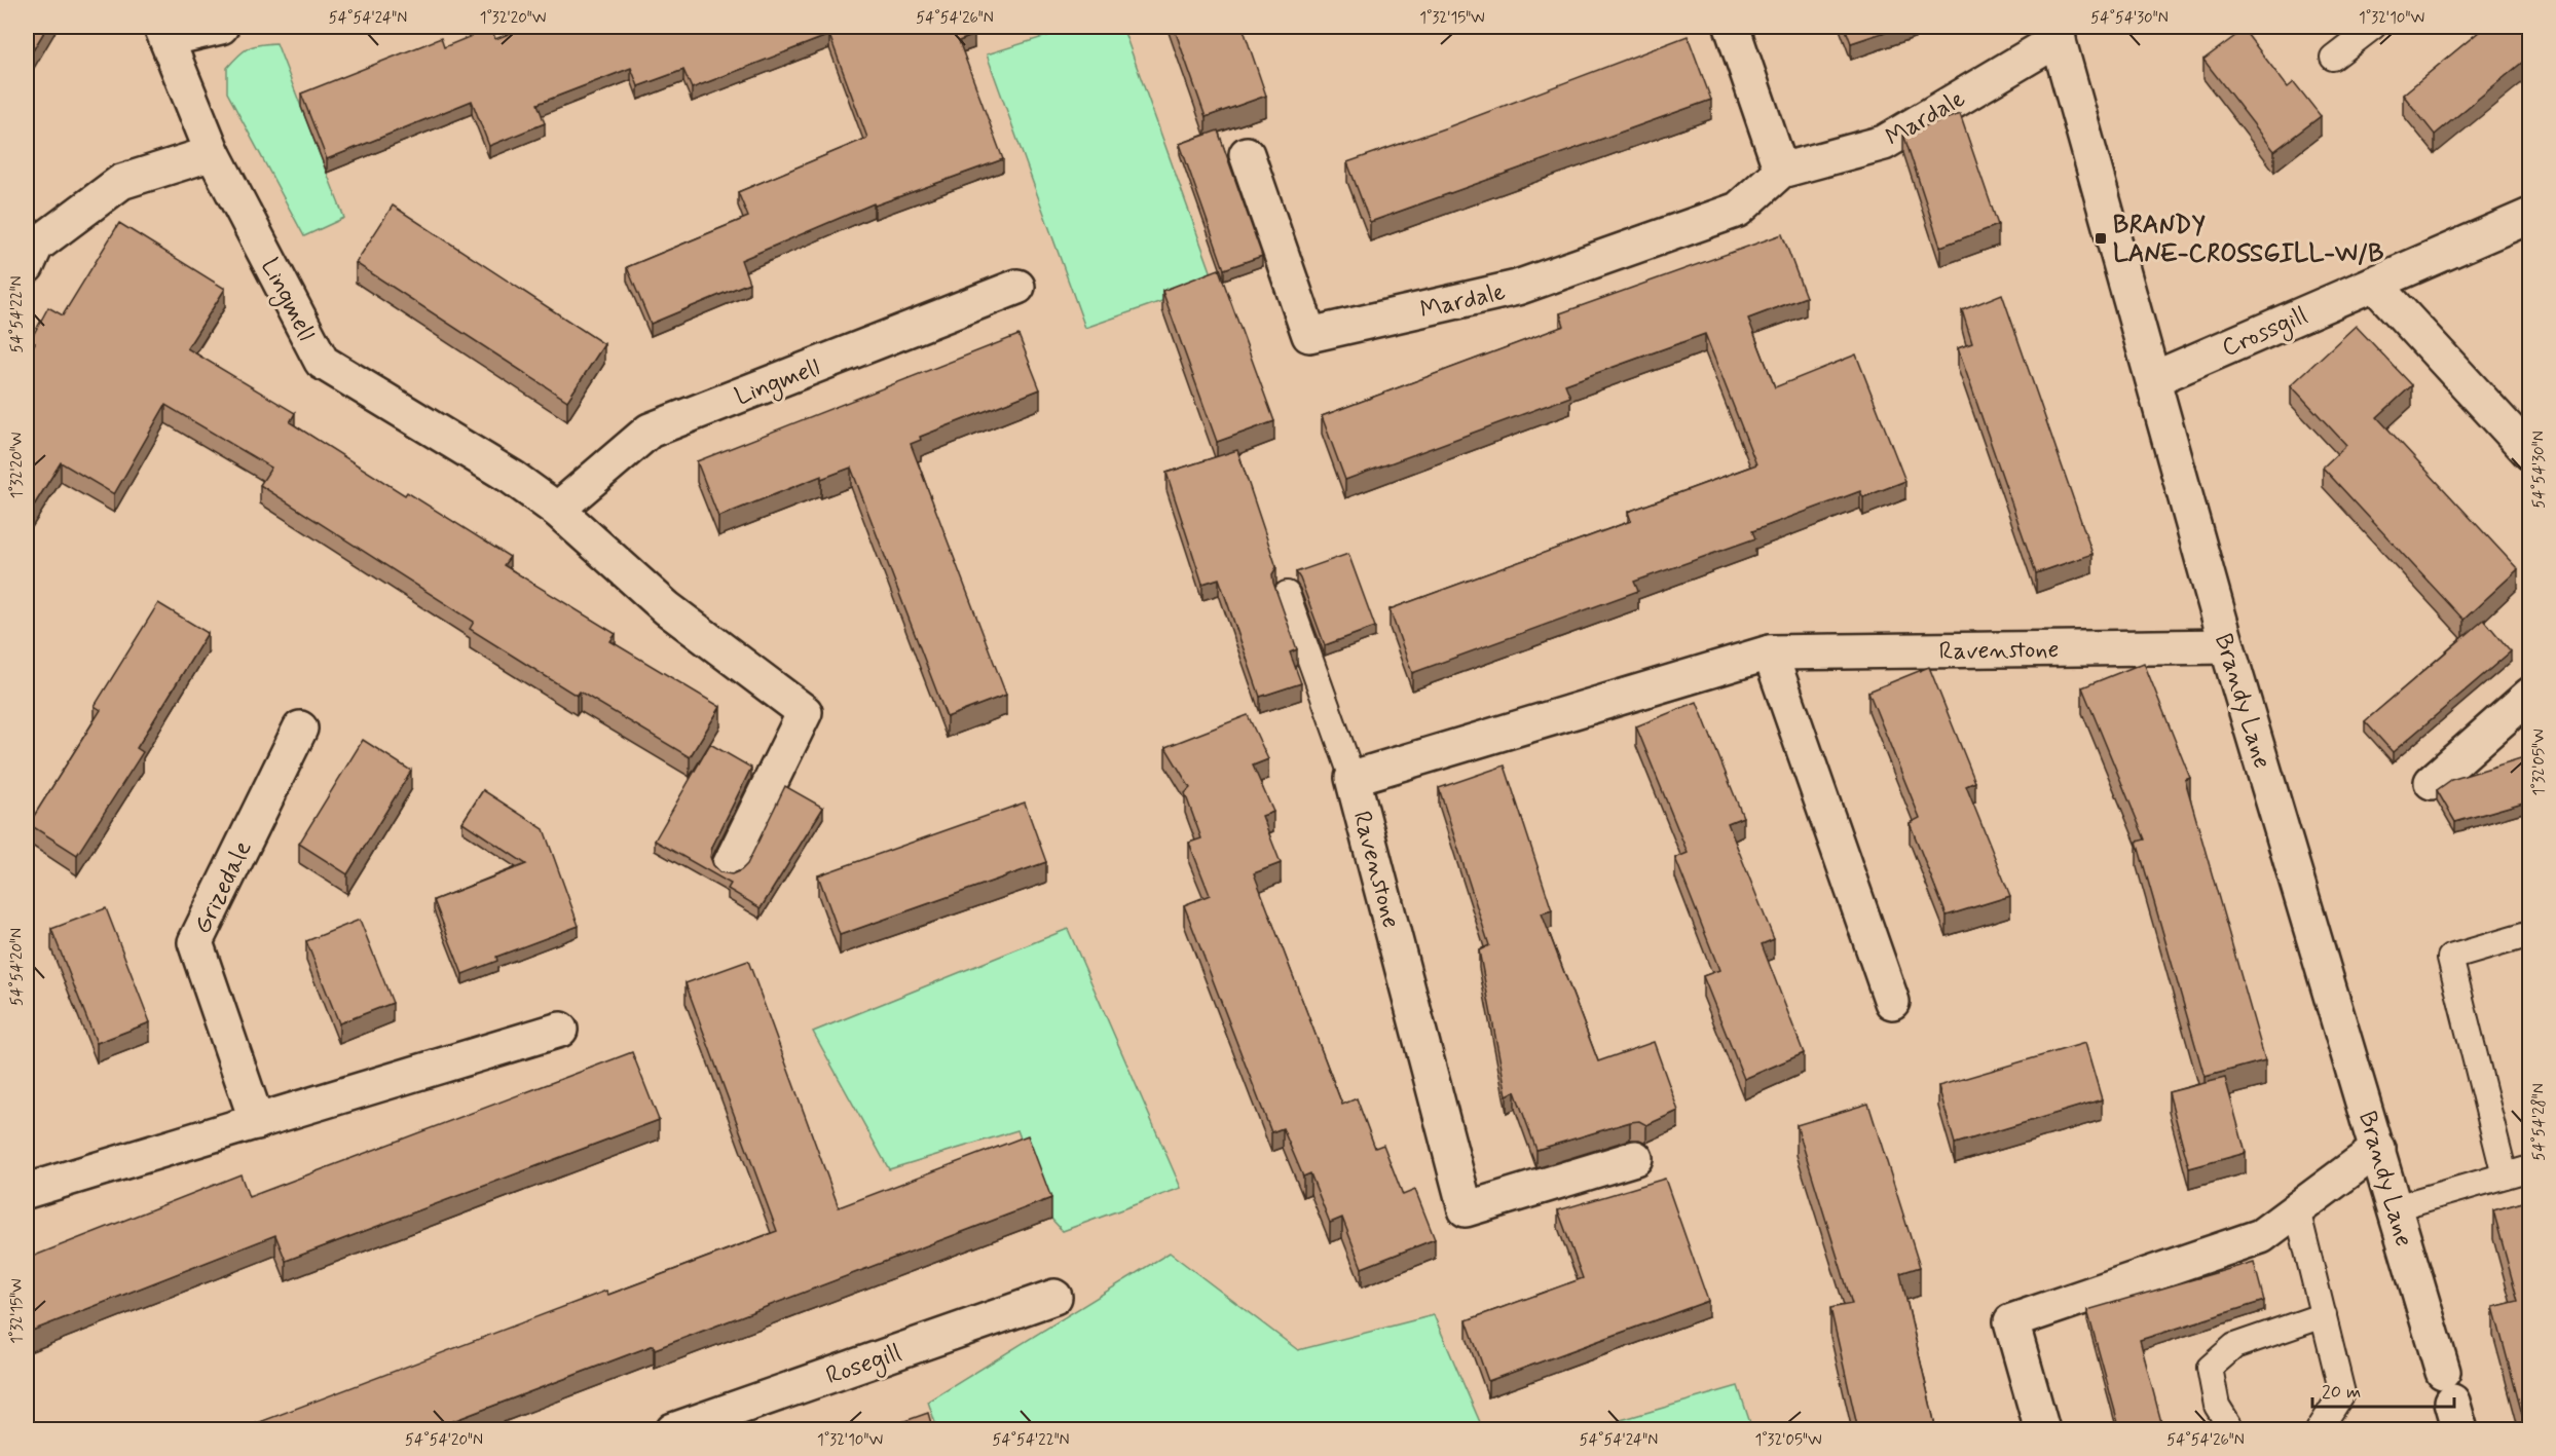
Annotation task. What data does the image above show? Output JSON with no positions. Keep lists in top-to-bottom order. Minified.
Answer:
{"streets":{"street":["Mardale","Lingmell","Crossgill","Ravenstone","Brandy Lane","Grizedale","Rosegill"]},"crossings":[["Mardale","Brandy Lane"],["Crossgill","Brandy Lane"],["Ravenstone","Brandy Lane"]],"places":{"transit":["BRANDY LANE-CROSSGILL-W/B"]},"scale_bar":"20 m","coordinates":["54°54'24\"N","1°32'20\"W","54°54'26\"N","1°32'15\"W","54°54'30\"N","1°32'10\"W","54°54'22\"N","1°32'05\"W","54°54'20\"N","54°54'28\"N"]}
